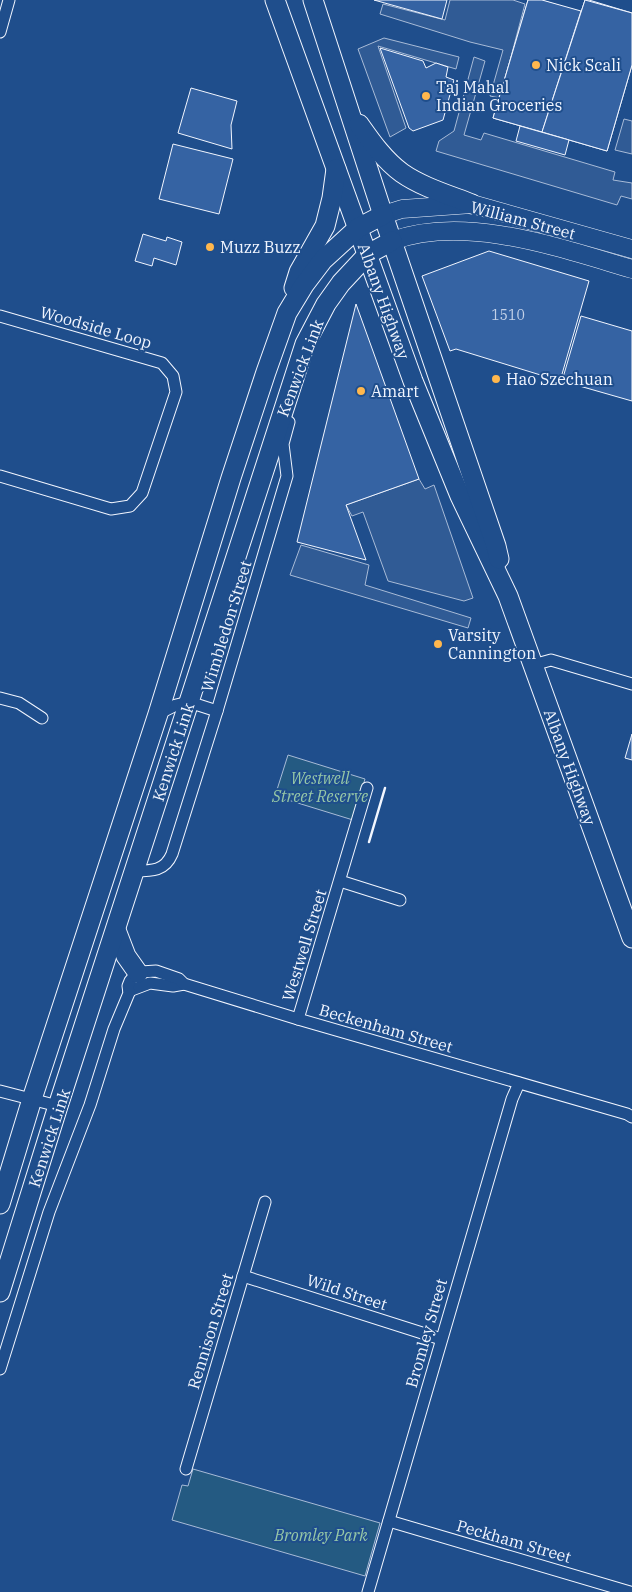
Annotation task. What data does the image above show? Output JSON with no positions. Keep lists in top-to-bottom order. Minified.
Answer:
{"streets":{"highway":["Albany Highway","Kenwick Link"],"main road":["William Street"],"street":["Woodside Loop","Wimbledon Street","Westwell Street","Beckenham Street","Wild Street","Rennison Street","Bromley Street","Peckham Street"]},"crossings":[["William Street","Albany Highway"],["William Street","Kenwick Link"],["Albany Highway","Kenwick Link"],["Kenwick Link","Wimbledon Street"],["Westwell Street","Beckenham Street"],["Beckenham Street","Bromley Street"],["Wild Street","Rennison Street"],["Wild Street","Bromley Street"],["Bromley Street","Peckham Street"]],"parks":["Westwell Street Reserve","Bromley Park"],"places":["Nick Scali","Taj Mahal Indian Groceries","Muzz Buzz","Hao Szechuan","Amart","Varsity Cannington"],"house_numbers":["1510"]}
